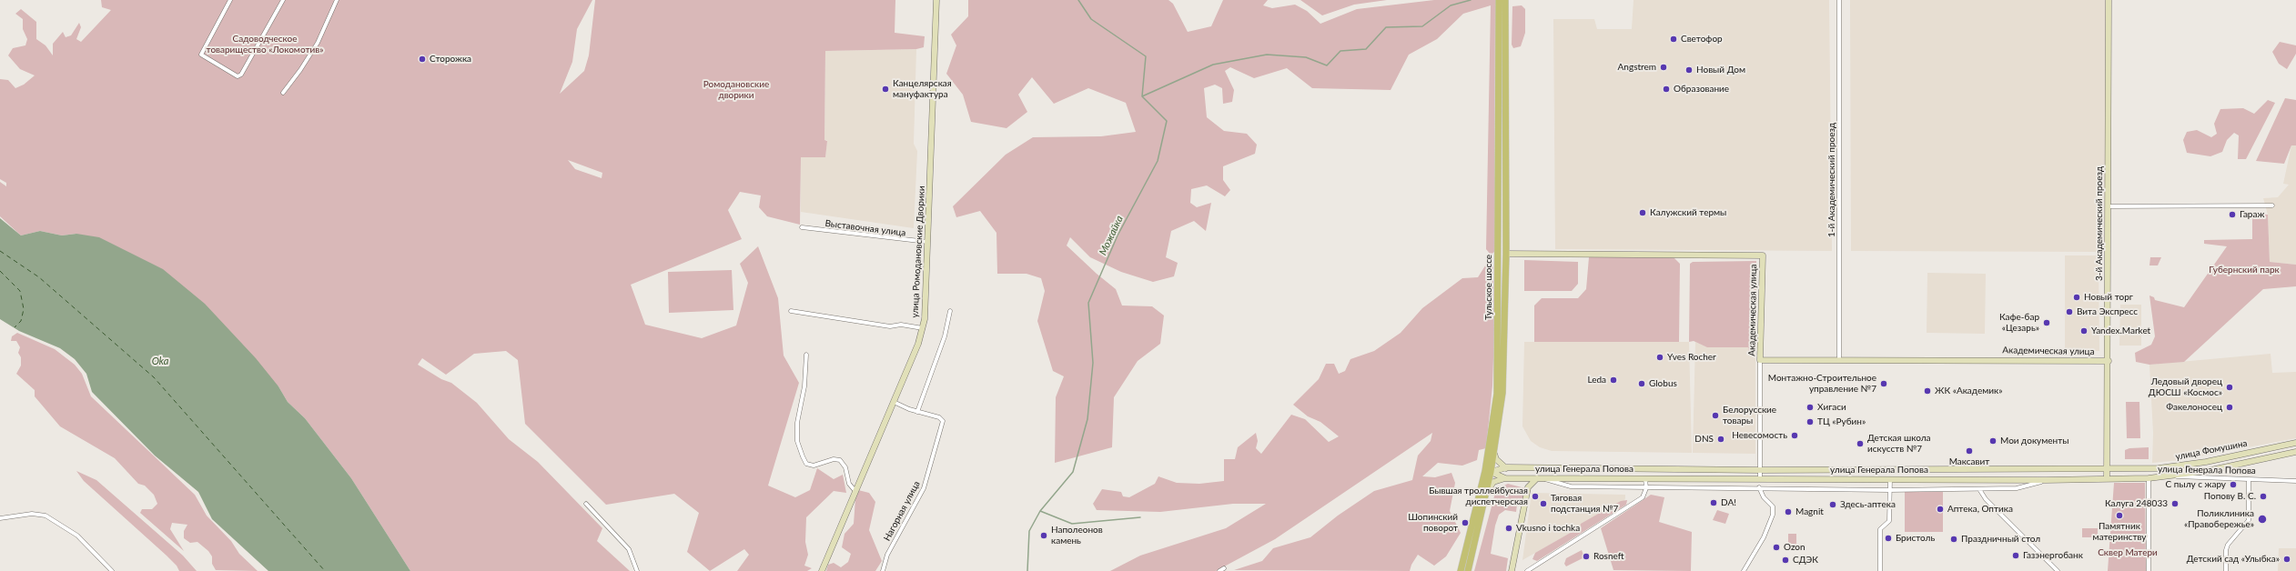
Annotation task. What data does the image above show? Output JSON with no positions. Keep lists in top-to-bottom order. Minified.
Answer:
{"streets":{"main road":["Тульское шоссе"],"street":["1-й Академический проезд","3-й Академический проезд","Выставочная улица","улица Ромодановские Дворики","Академическая улица","улица Фомушина","улица Генерала Попова","Нагорная улица"]},"crossings":[["1-й Академический проезд","Академическая улица"],["3-й Академический проезд","Академическая улица"],["3-й Академический проезд","улица Фомушина"],["3-й Академический проезд","улица Генерала Попова"],["Выставочная улица","улица Ромодановские Дворики"],["улица Ромодановские Дворики","Нагорная улица"],["Тульское шоссе","Академическая улица"],["Тульское шоссе","улица Генерала Попова"],["улица Фомушина","улица Генерала Попова"]],"water":["Можайка","Oka"],"parks":["Садоводческое товарищество «Локомотив»","Ромодановские дворики","Губернский парк","Сквер Матери"],"places":["Светофор","Сторожка","Angstrem","Новый Дом","Канцелярская мануфактура","Образование","Калужский термы","Гараж","Новый торг","Вита Экспресс","Кафе-бар «Цезарь»","Yandex.Market","Yves Rocher","Leda","Globus","Монтажно-Строительное управление №7","Ледовый дворец ДЮСШ «Космос»","ЖК «Академик»","Хигаси","Факелоносец","Белорусские товары","ТЦ «Рубин»","Невесомость","DNS","Мои документы","Детская школа искусств №7","Максавит","С пылу с жару","Бывшая троллейбусная диспетчерская","Попову В. С.","DA!","Тяговая подстанция №7","Калуга 248033","Здесь-аптека","Аптека, Оптика","Magnit","Памятник материнству","Поликлиника «Правобережье»","Шопинский поворот","Vkusno i tochka","Наполеонов камень","Бристоль","Праздничный стол","Ozon","Газэнергобанк","Rosneft","Детский сад «Улыбка»","СДЭК"]}
